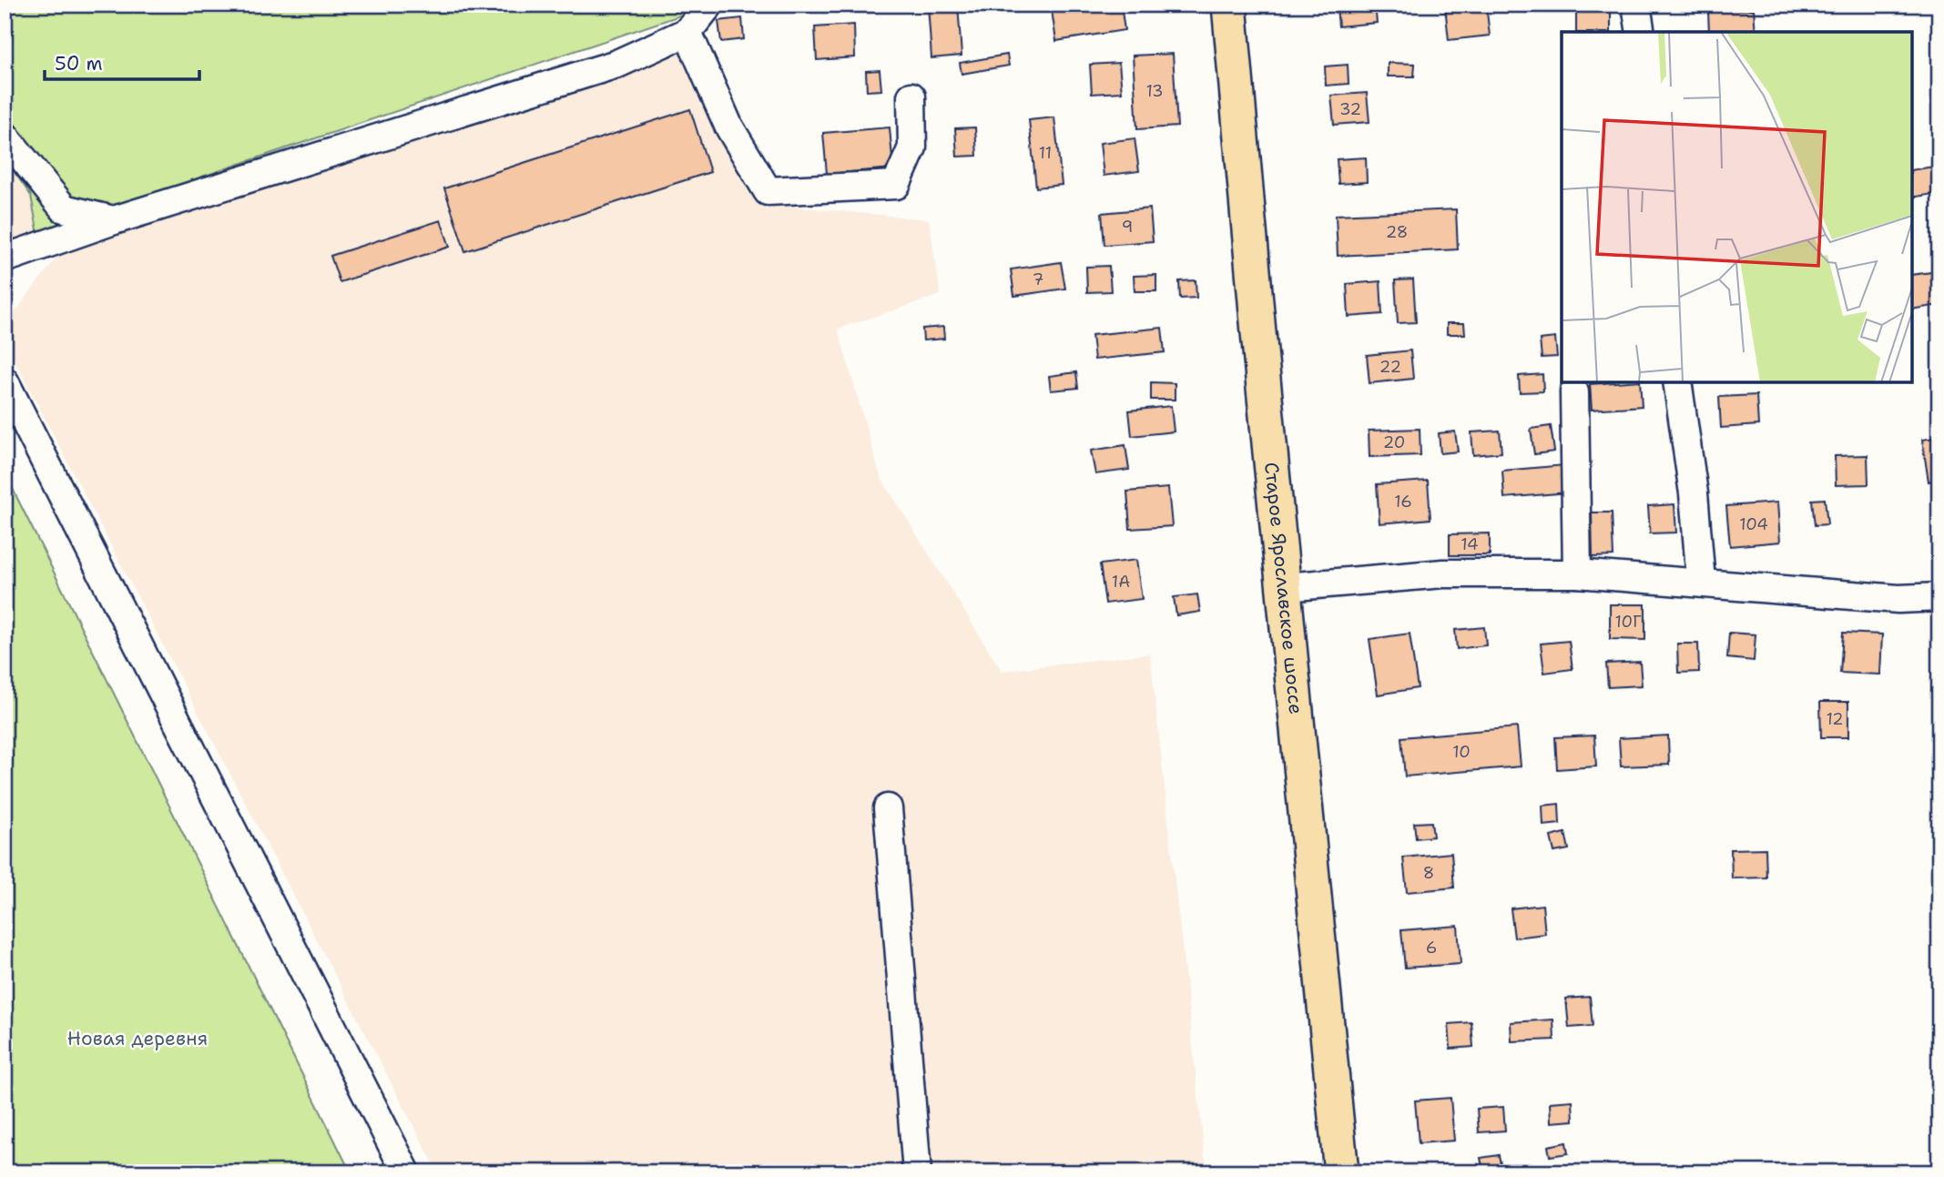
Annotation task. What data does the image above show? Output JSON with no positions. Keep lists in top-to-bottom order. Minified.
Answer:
{"streets":{"main road":["Старое Ярославское шоссе"]},"parks":["Новая деревня"],"house_numbers":["13","32","11","9","28","7","22","20","16","104","14","1А","10Г","12","10","8","6"],"scale_bar":"50 m"}
